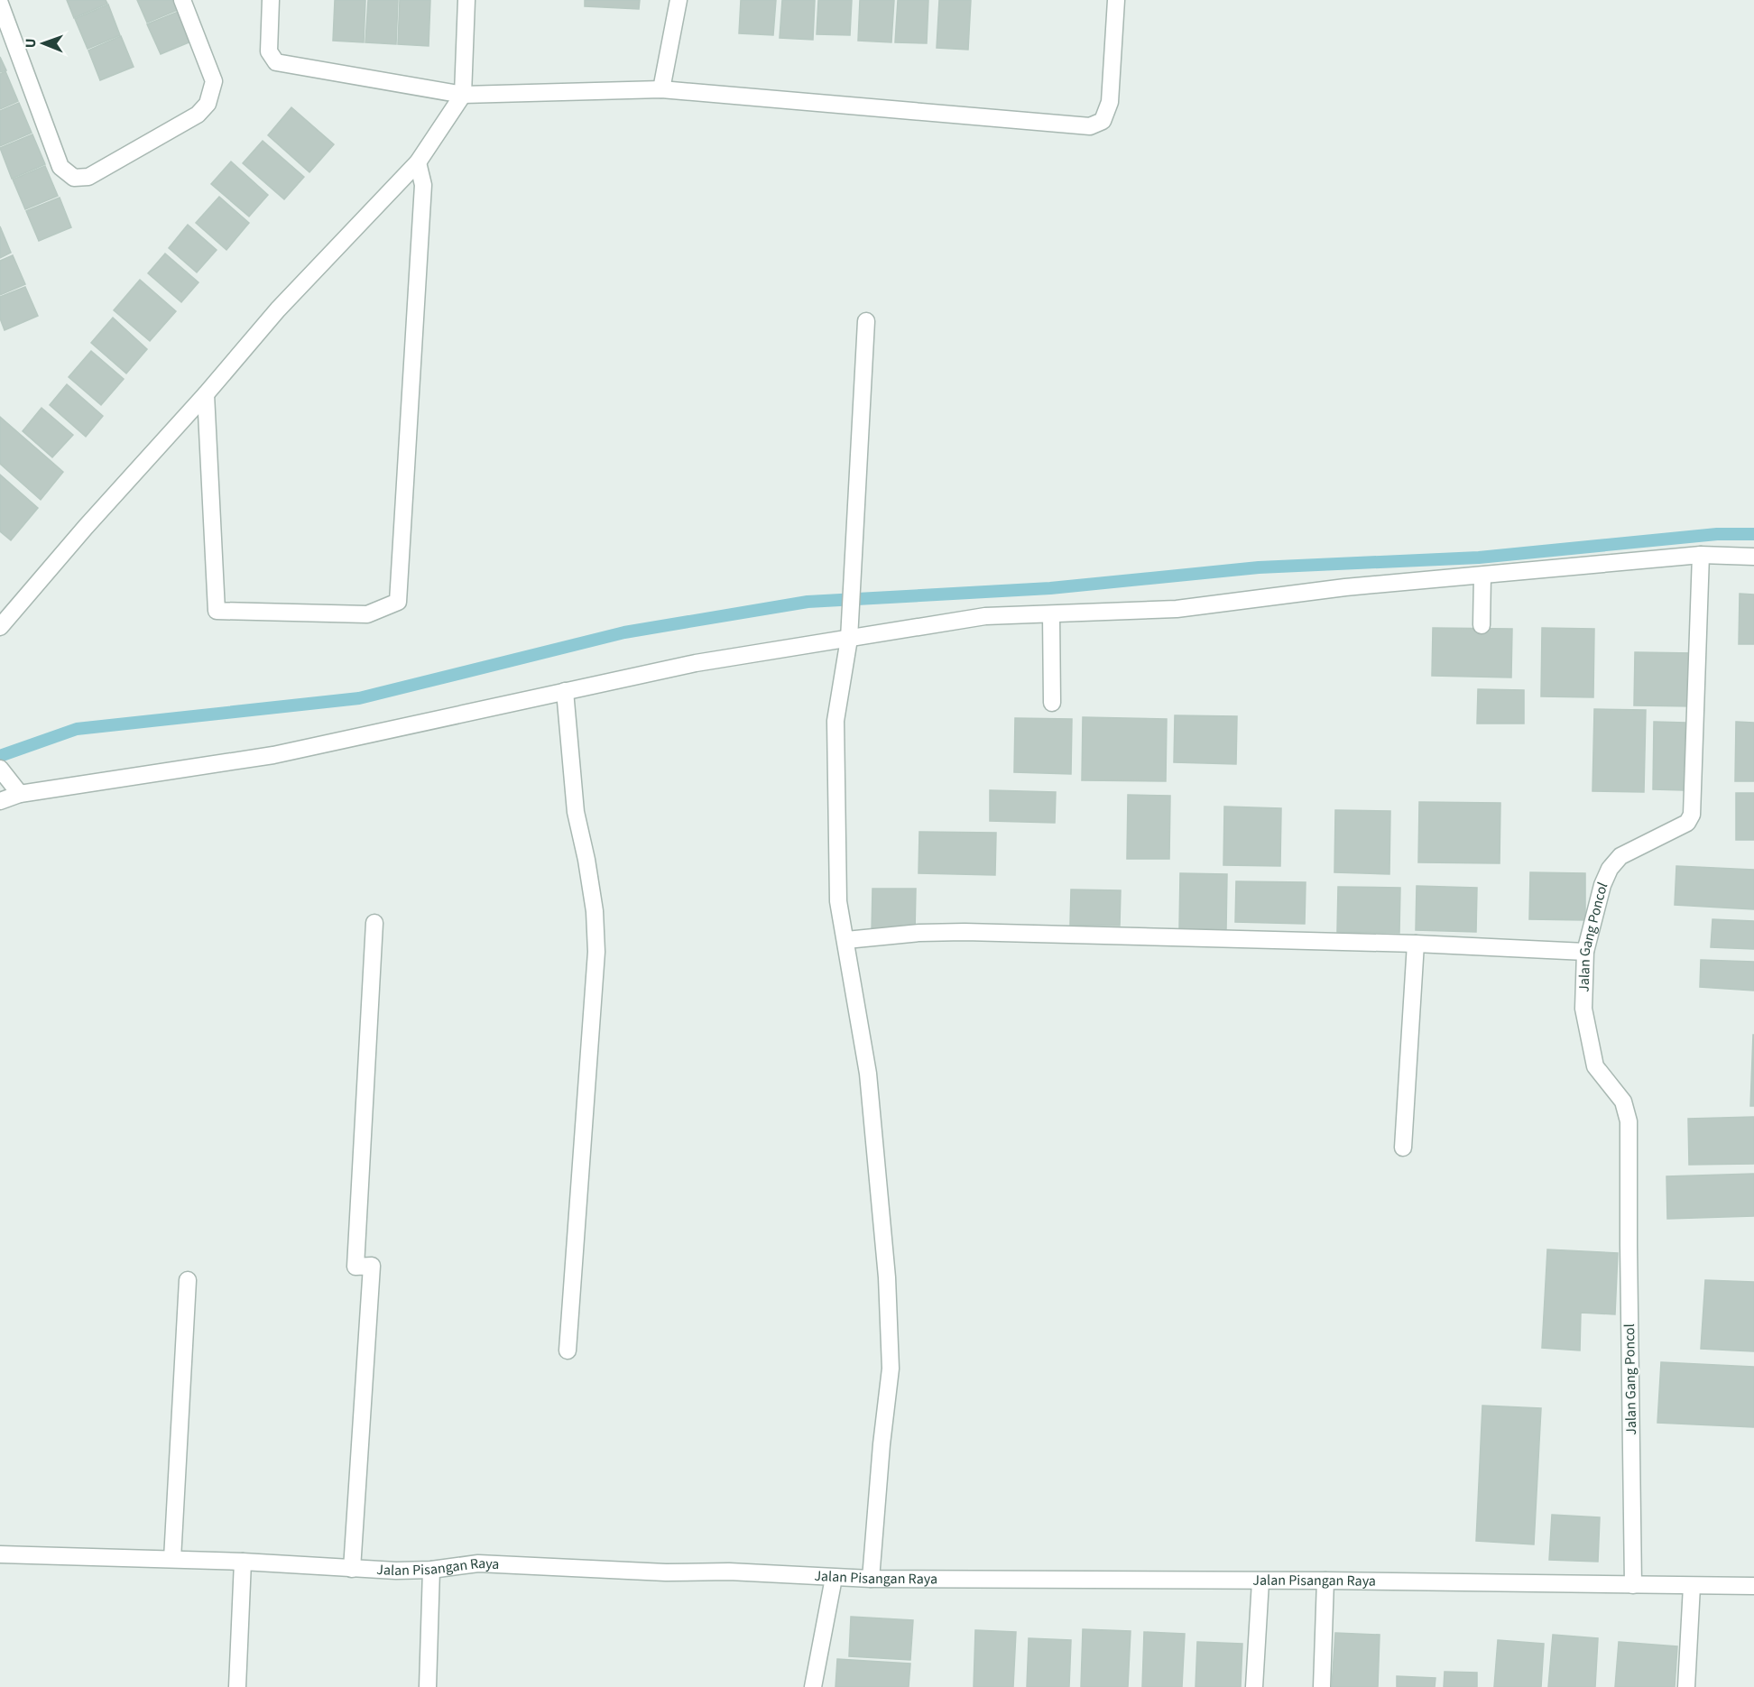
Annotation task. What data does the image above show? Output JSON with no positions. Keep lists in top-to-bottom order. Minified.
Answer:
{"streets":{"street":["Jalan Gang Poncol","Jalan Pisangan Raya"]},"crossings":[["Jalan Gang Poncol","Jalan Pisangan Raya"]],"north":"left"}
